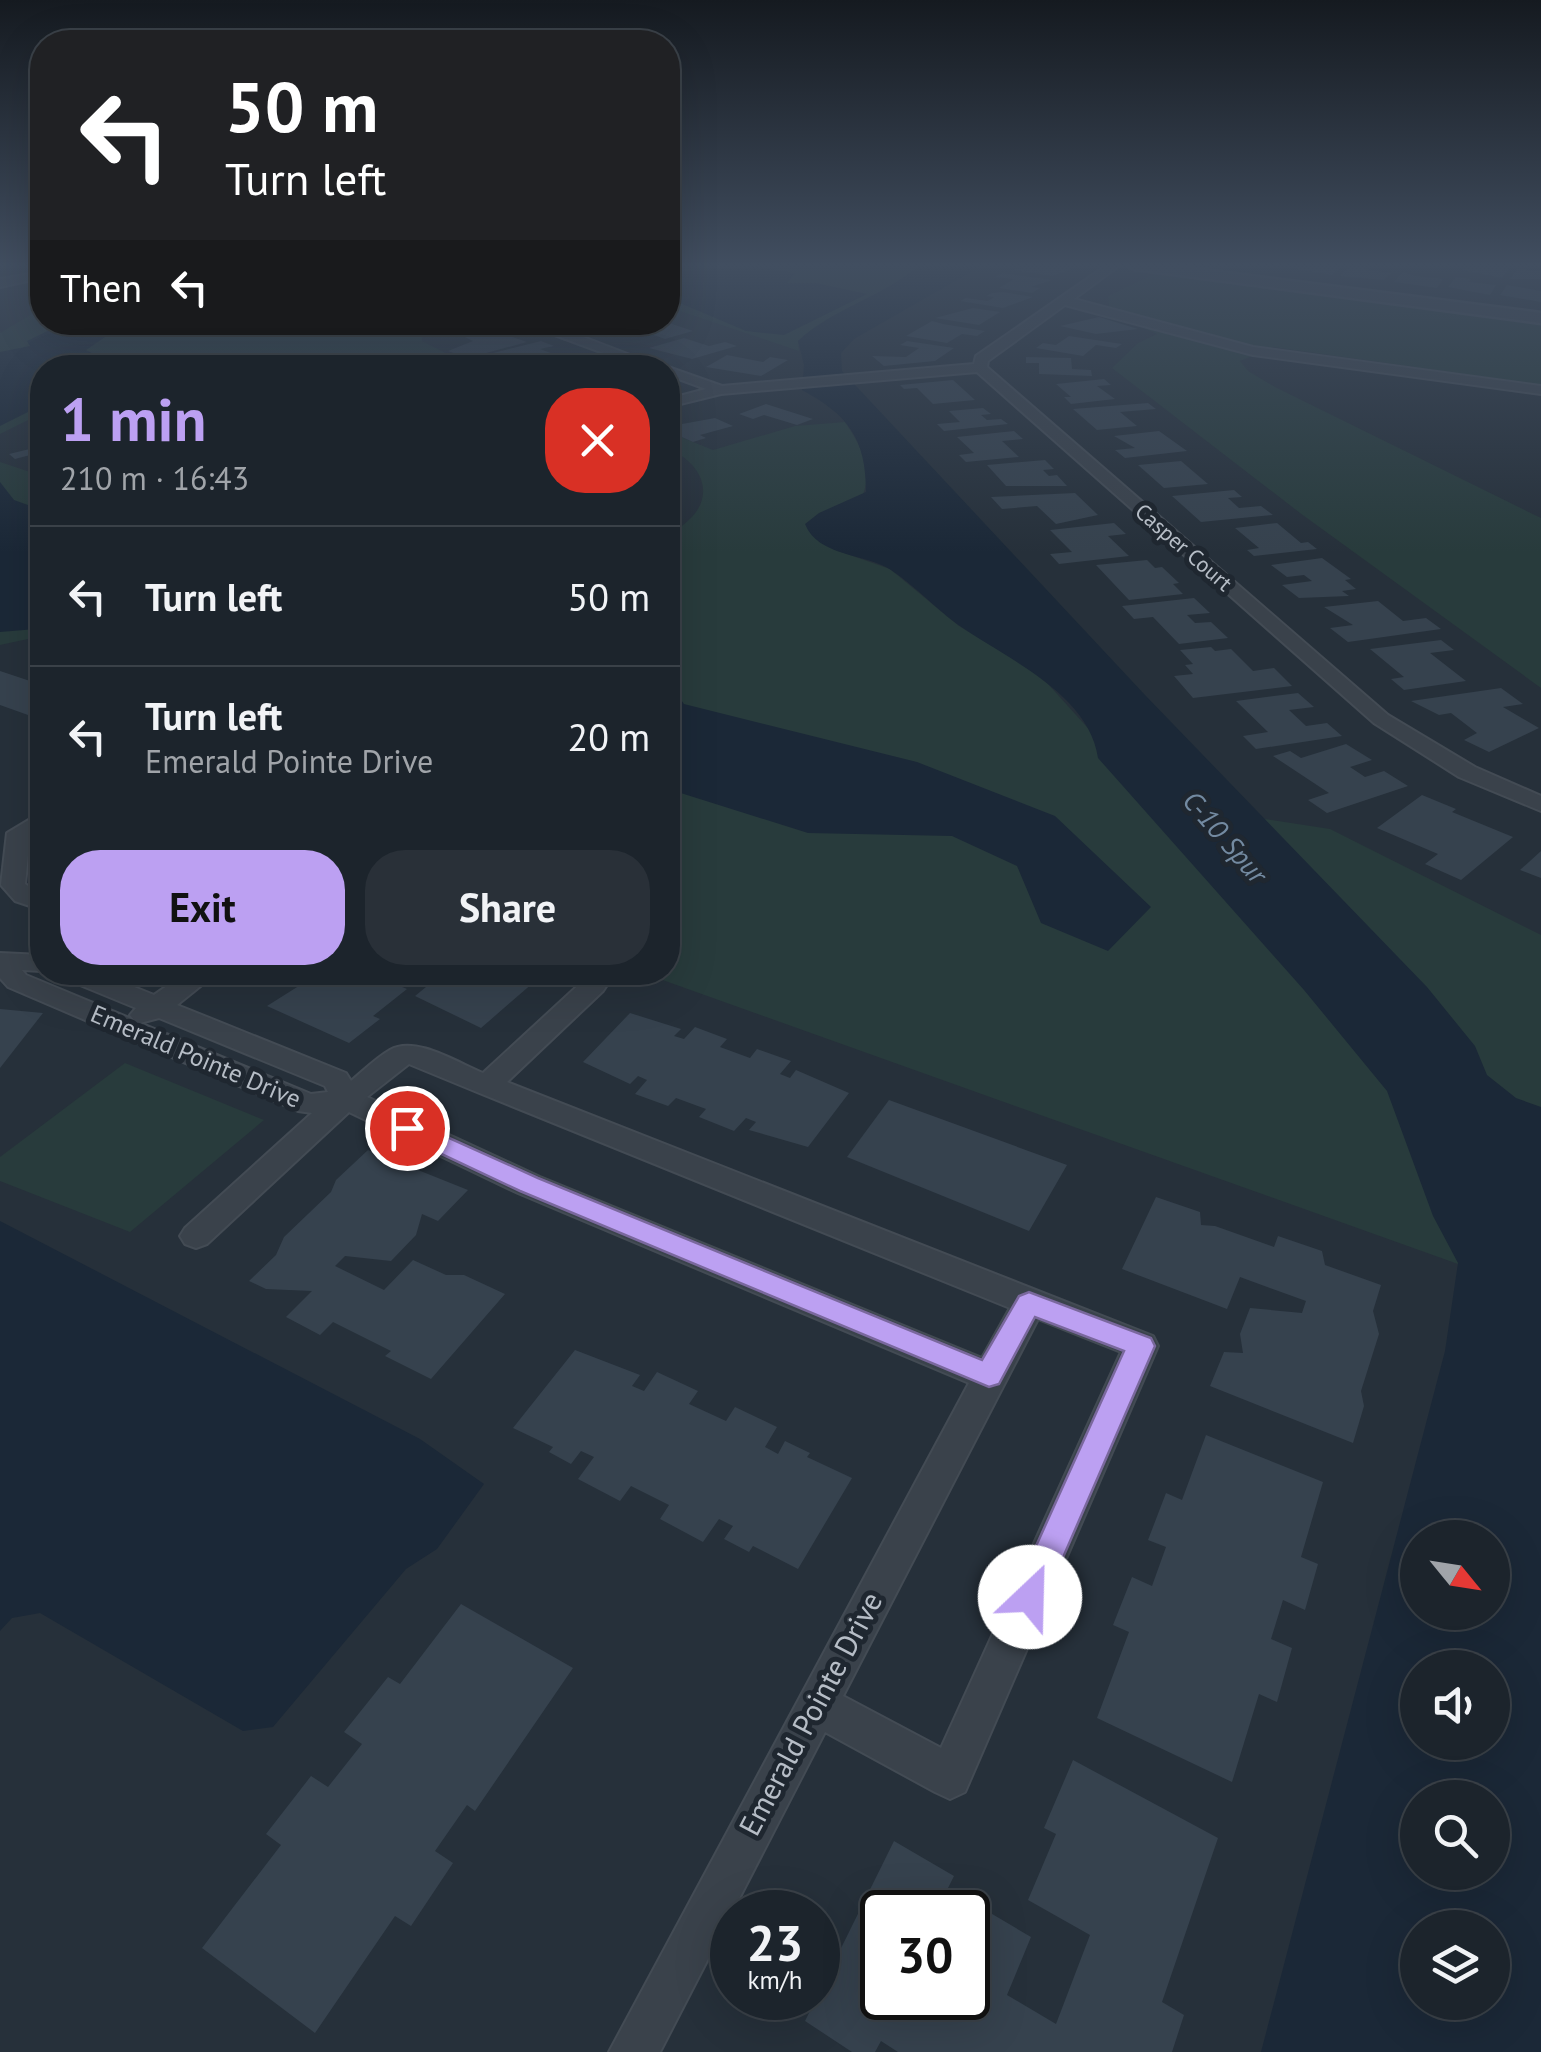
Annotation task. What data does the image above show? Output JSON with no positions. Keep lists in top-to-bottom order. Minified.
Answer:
{"streets":{"street":["Casper Court","Emerald Pointe Drive"]},"water":["C-10 Spur"],"north":"bottom right","page":{"turn":["50 m","Turn left"],"then":"Then","heading":["1 min","210 m · 16:43"],"list":[{"name":"Turn left","value":"50 m"},{"name":"Turn left","note":"Emerald Pointe Drive","value":"20 m"}],"buttons":["Exit","Share"],"speed":"23 km/h","limit":"30"}}
